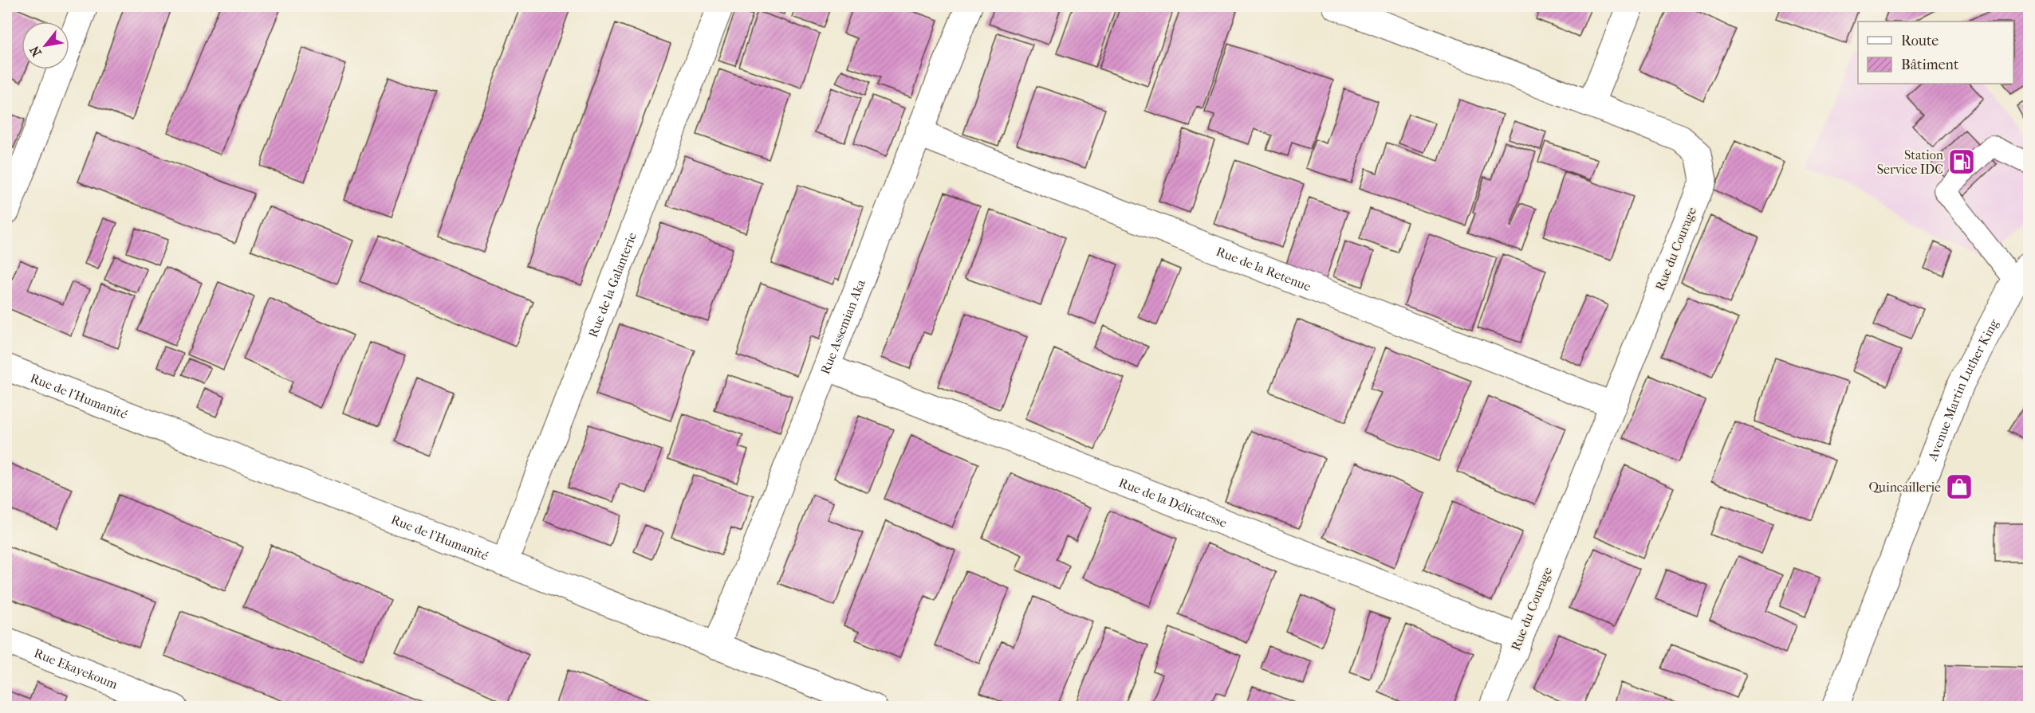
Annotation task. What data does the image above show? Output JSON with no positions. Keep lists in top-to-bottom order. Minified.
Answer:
{"streets":{"street":["Rue du Courage","Rue de la Retenue","Rue de la Galanterie","Rue Assemian Aka","Avenue Martin Luther King","Rue de l'Humanité","Rue de la Délicatesse","Rue Ekayekoum"]},"crossings":[["Rue du Courage","Rue de la Retenue"],["Rue du Courage","Rue de la Délicatesse"],["Rue de la Retenue","Rue Assemian Aka"],["Rue de la Galanterie","Rue de l'Humanité"],["Rue Assemian Aka","Rue de l'Humanité"],["Rue Assemian Aka","Rue de la Délicatesse"]],"places":{"fuel station":["Station Service IDC"],"shop":["Quincaillerie"]},"legend":["Route","Bâtiment"],"north":"bottom left"}
